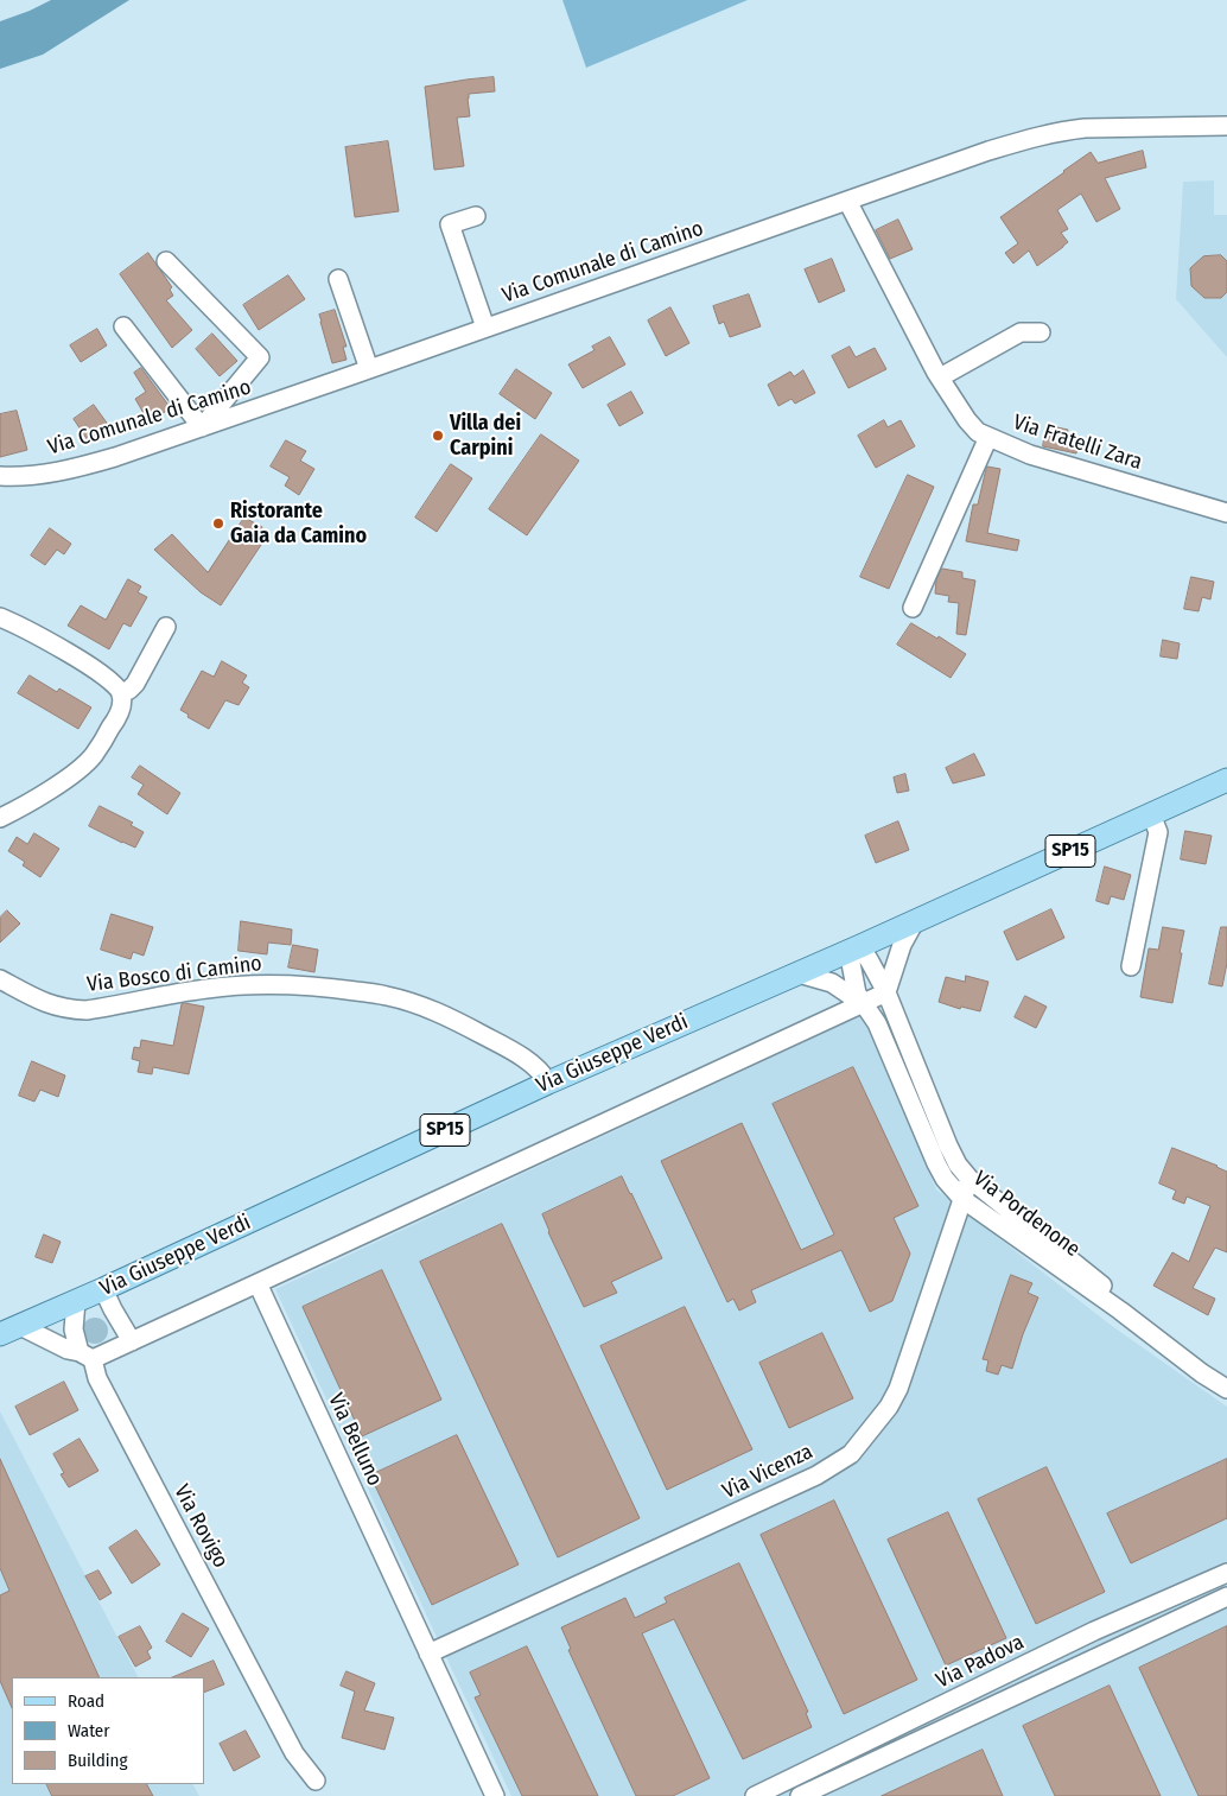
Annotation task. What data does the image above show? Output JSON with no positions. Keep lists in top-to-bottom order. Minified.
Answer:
{"streets":{"main road":["SP15","Via Giuseppe Verdi"],"street":["Via Comunale di Camino","Via Fratelli Zara","Via Bosco di Camino","Via Pordenone","Via Belluno","Via Vicenza","Via Rovigo","Via Padova"]},"crossings":[["Via Comunale di Camino","Via Fratelli Zara"],["Via Bosco di Camino","Via Giuseppe Verdi"],["Via Giuseppe Verdi","Via Pordenone"],["Via Giuseppe Verdi","Via Rovigo"],["Via Pordenone","Via Vicenza"],["Via Belluno","Via Vicenza"]],"places":["Villa dei Carpini","Ristorante Gaia da Camino"],"legend":["Road","Water","Building"]}
